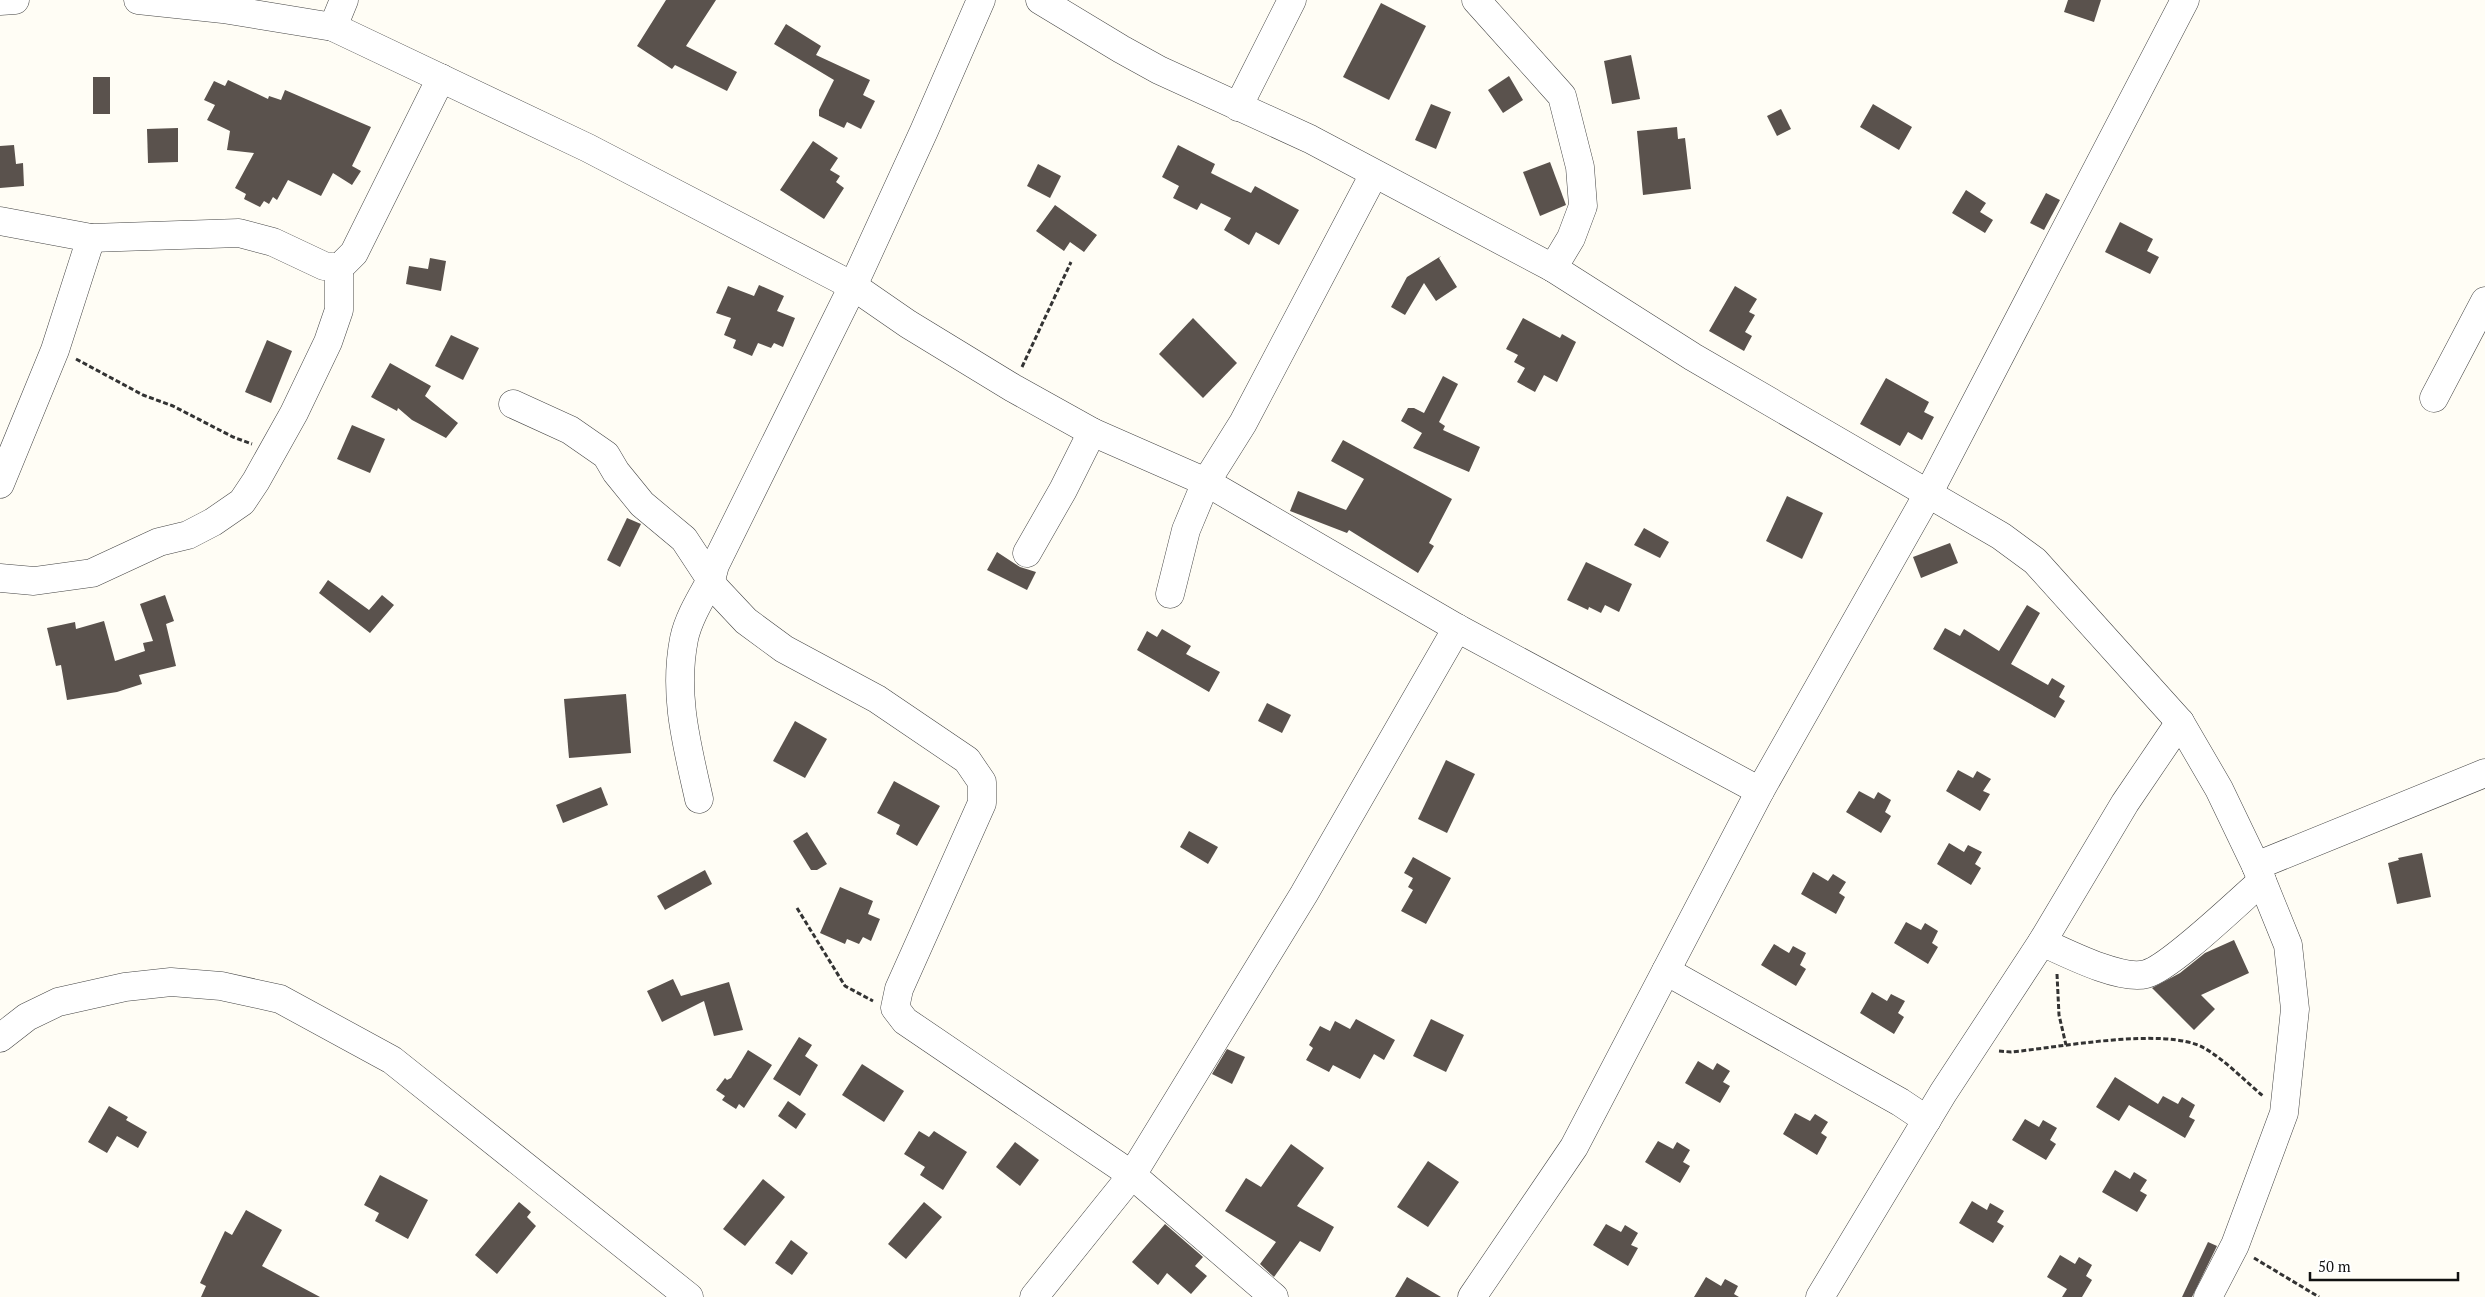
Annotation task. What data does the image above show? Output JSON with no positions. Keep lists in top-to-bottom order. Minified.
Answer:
{"scale_bar":"50 m"}
